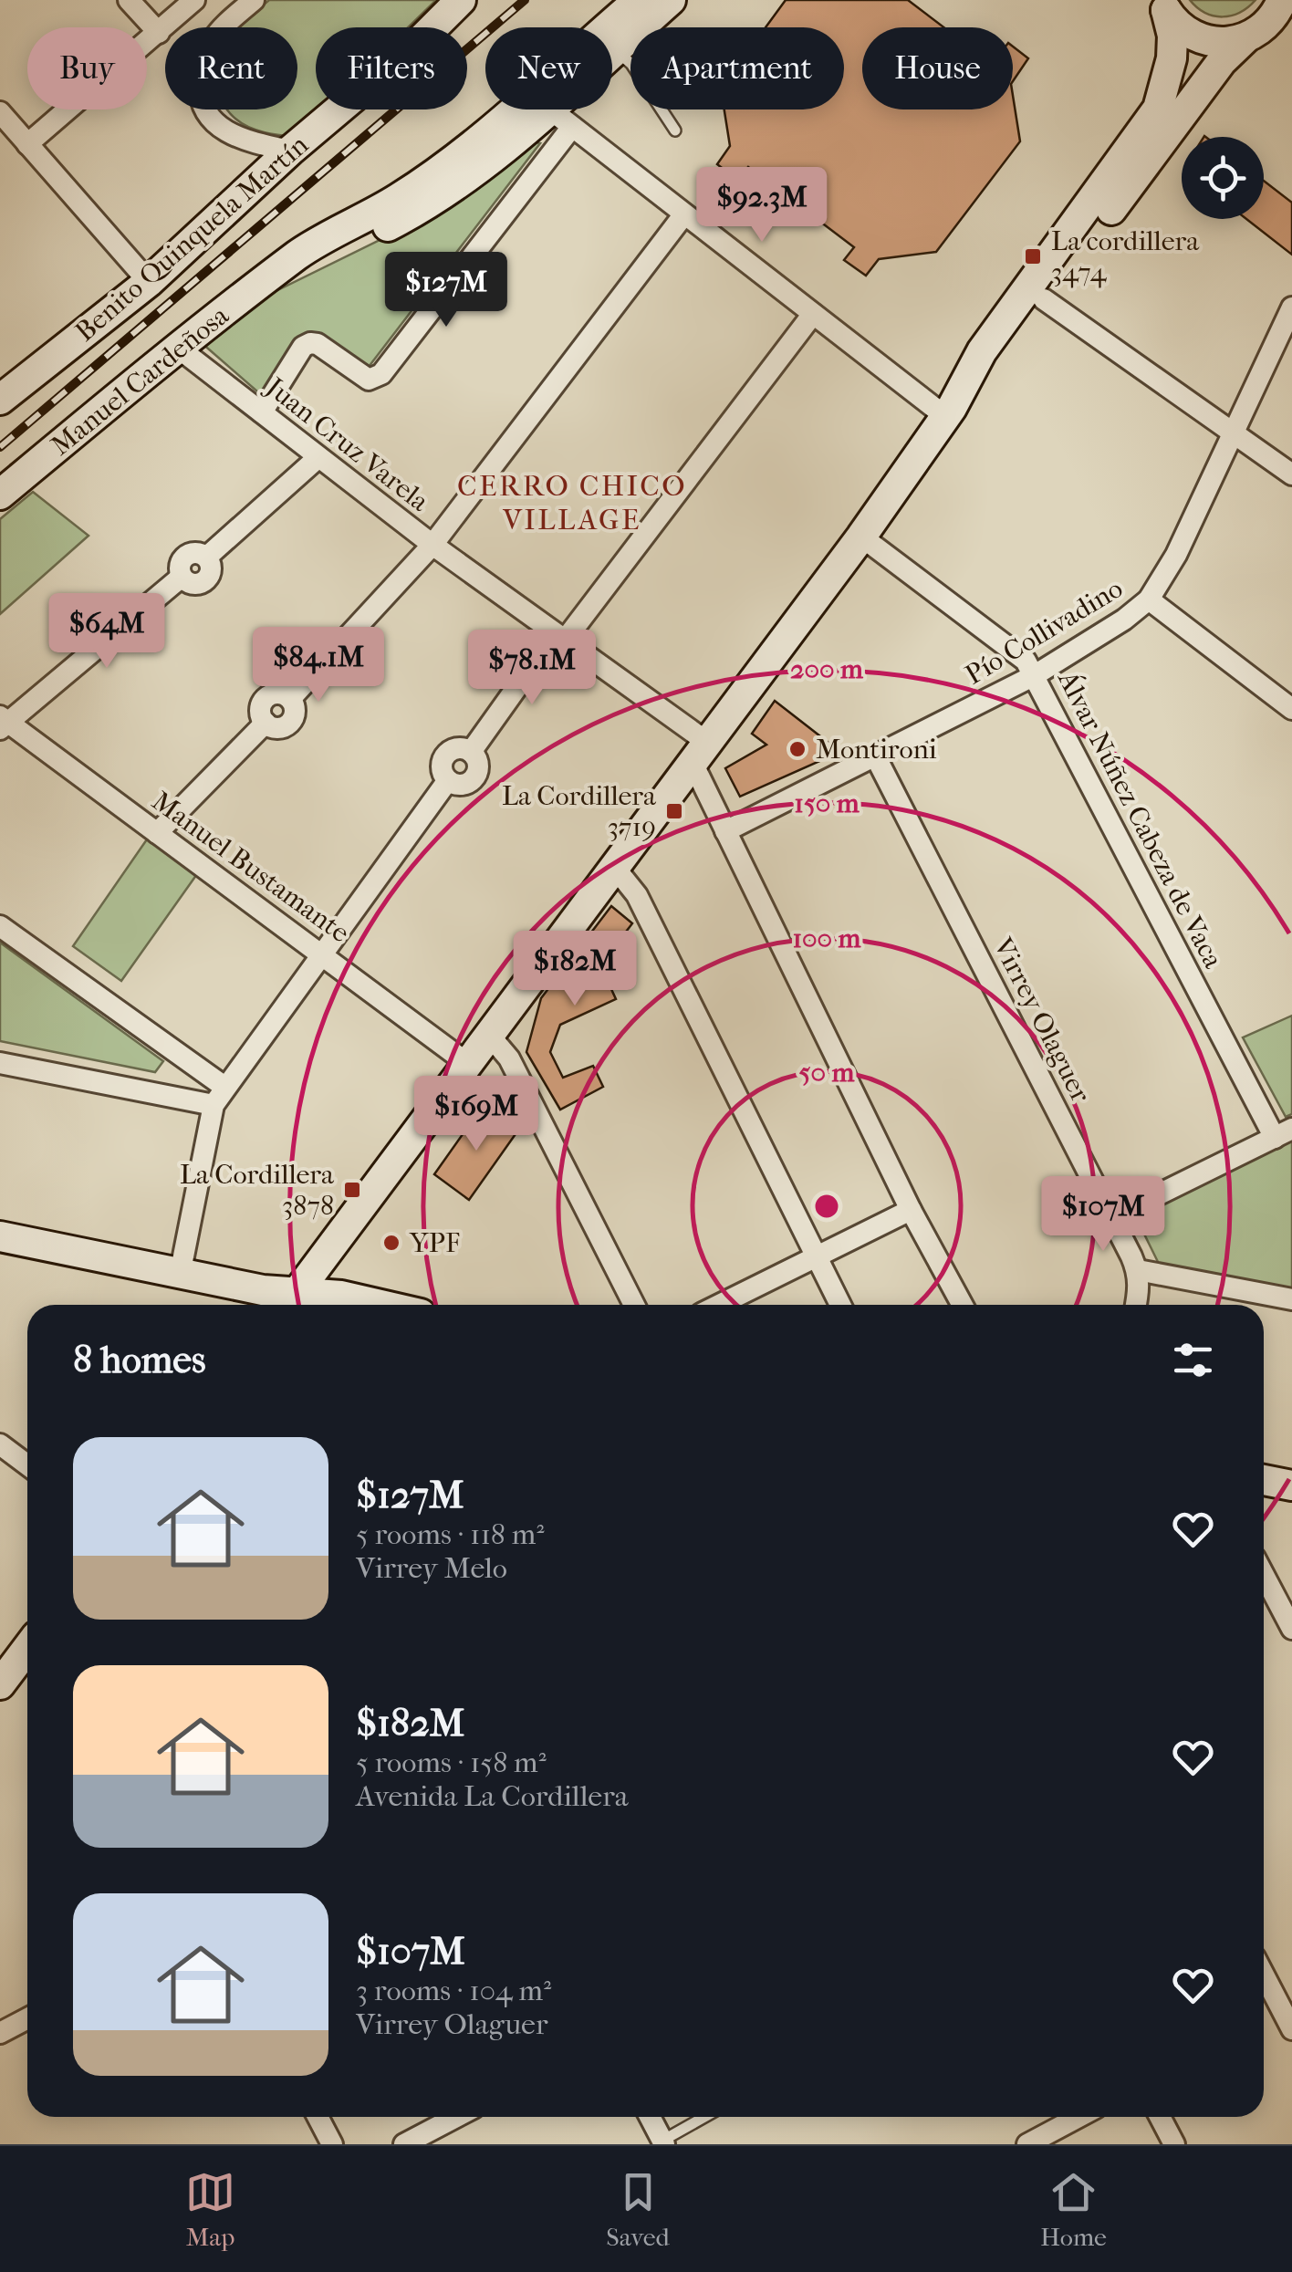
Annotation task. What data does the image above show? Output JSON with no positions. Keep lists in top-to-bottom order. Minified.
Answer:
{"streets":{"main road":["Benito Quinquela Martín","Manuel Cardeñosa"],"street":["Juan Cruz Varela","Pío Collivadino","Álvar Núñez Cabeza de Vaca","Manuel Bustamante","Virrey Olaguer"]},"crossings":[["Manuel Cardeñosa","Juan Cruz Varela"],["Juan Cruz Varela","Pío Collivadino"],["Pío Collivadino","Álvar Núñez Cabeza de Vaca"],["Pío Collivadino","Virrey Olaguer"]],"districts":["CERRO CHICO VILLAGE"],"places":{"transit":["La cordillera 3474","La Cordillera 3719","La Cordillera 3878"],"other":["Montironi","YPF"]},"page":{"chip":["Buy","Rent","Filters","New","Apartment","House"],"price":["$92.3M","$127M","$64M","$84.1M","$78.1M","$182M","$169M","$107M"],"heading":"8 homes","list":[{"name":"$127M","note":"5 rooms · 118 m² · Virrey Melo"},{"name":"$182M","note":"5 rooms · 158 m² · Avenida La Cordillera"},{"name":"$107M","note":"3 rooms · 104 m² · Virrey Olaguer"}],"tabs":["Map","Saved","Home"]},"rings":["200 m","150 m","100 m","50 m"]}
